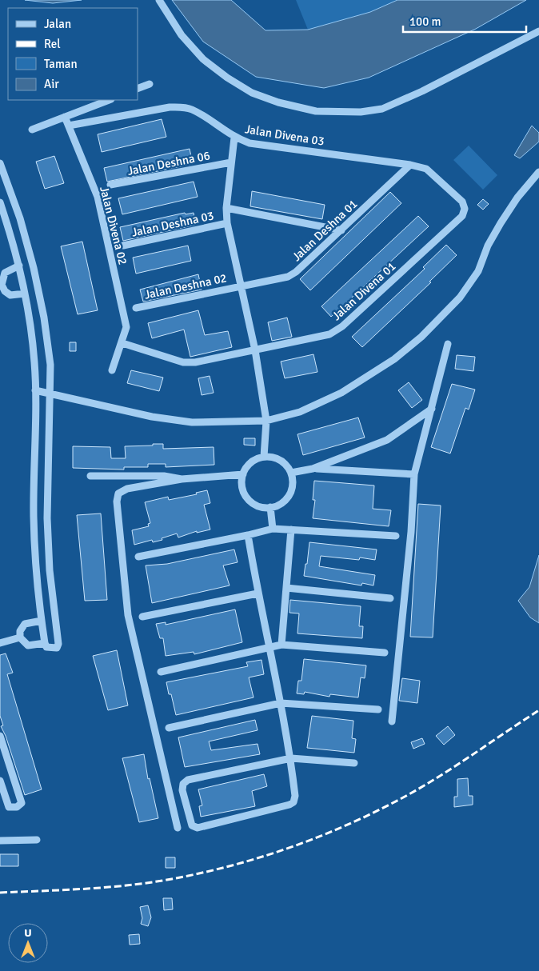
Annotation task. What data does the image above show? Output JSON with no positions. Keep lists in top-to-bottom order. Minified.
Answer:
{"streets":{"street":["Jalan Divena 03","Jalan Deshna 06","Jalan Deshna 03","Jalan Divena 02","Jalan Deshna 01","Jalan Deshna 02","Jalan Divena 01"]},"crossings":[["Jalan Divena 03","Jalan Divena 02"],["Jalan Divena 03","Jalan Deshna 01"],["Jalan Divena 03","Jalan Divena 01"],["Jalan Deshna 01","Jalan Deshna 02"]],"legend":["Jalan","Rel","Taman","Air"],"scale_bar":"100 m","north":"top"}
